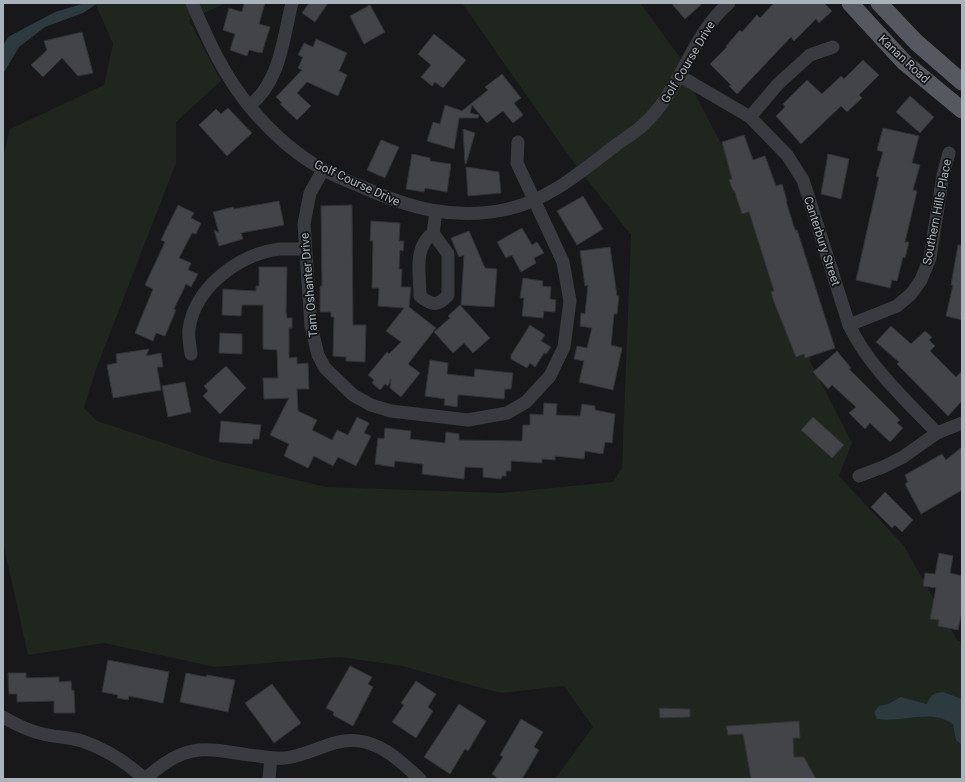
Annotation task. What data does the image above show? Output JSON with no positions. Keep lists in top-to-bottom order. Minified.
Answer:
{"streets":{"main road":["Kanan Road"],"street":["Golf Course Drive","Southern Hills Place","Canterbury Street","Tam Oshanter Drive"]},"crossings":[["Golf Course Drive","Canterbury Street"],["Golf Course Drive","Tam Oshanter Drive"],["Southern Hills Place","Canterbury Street"]]}
